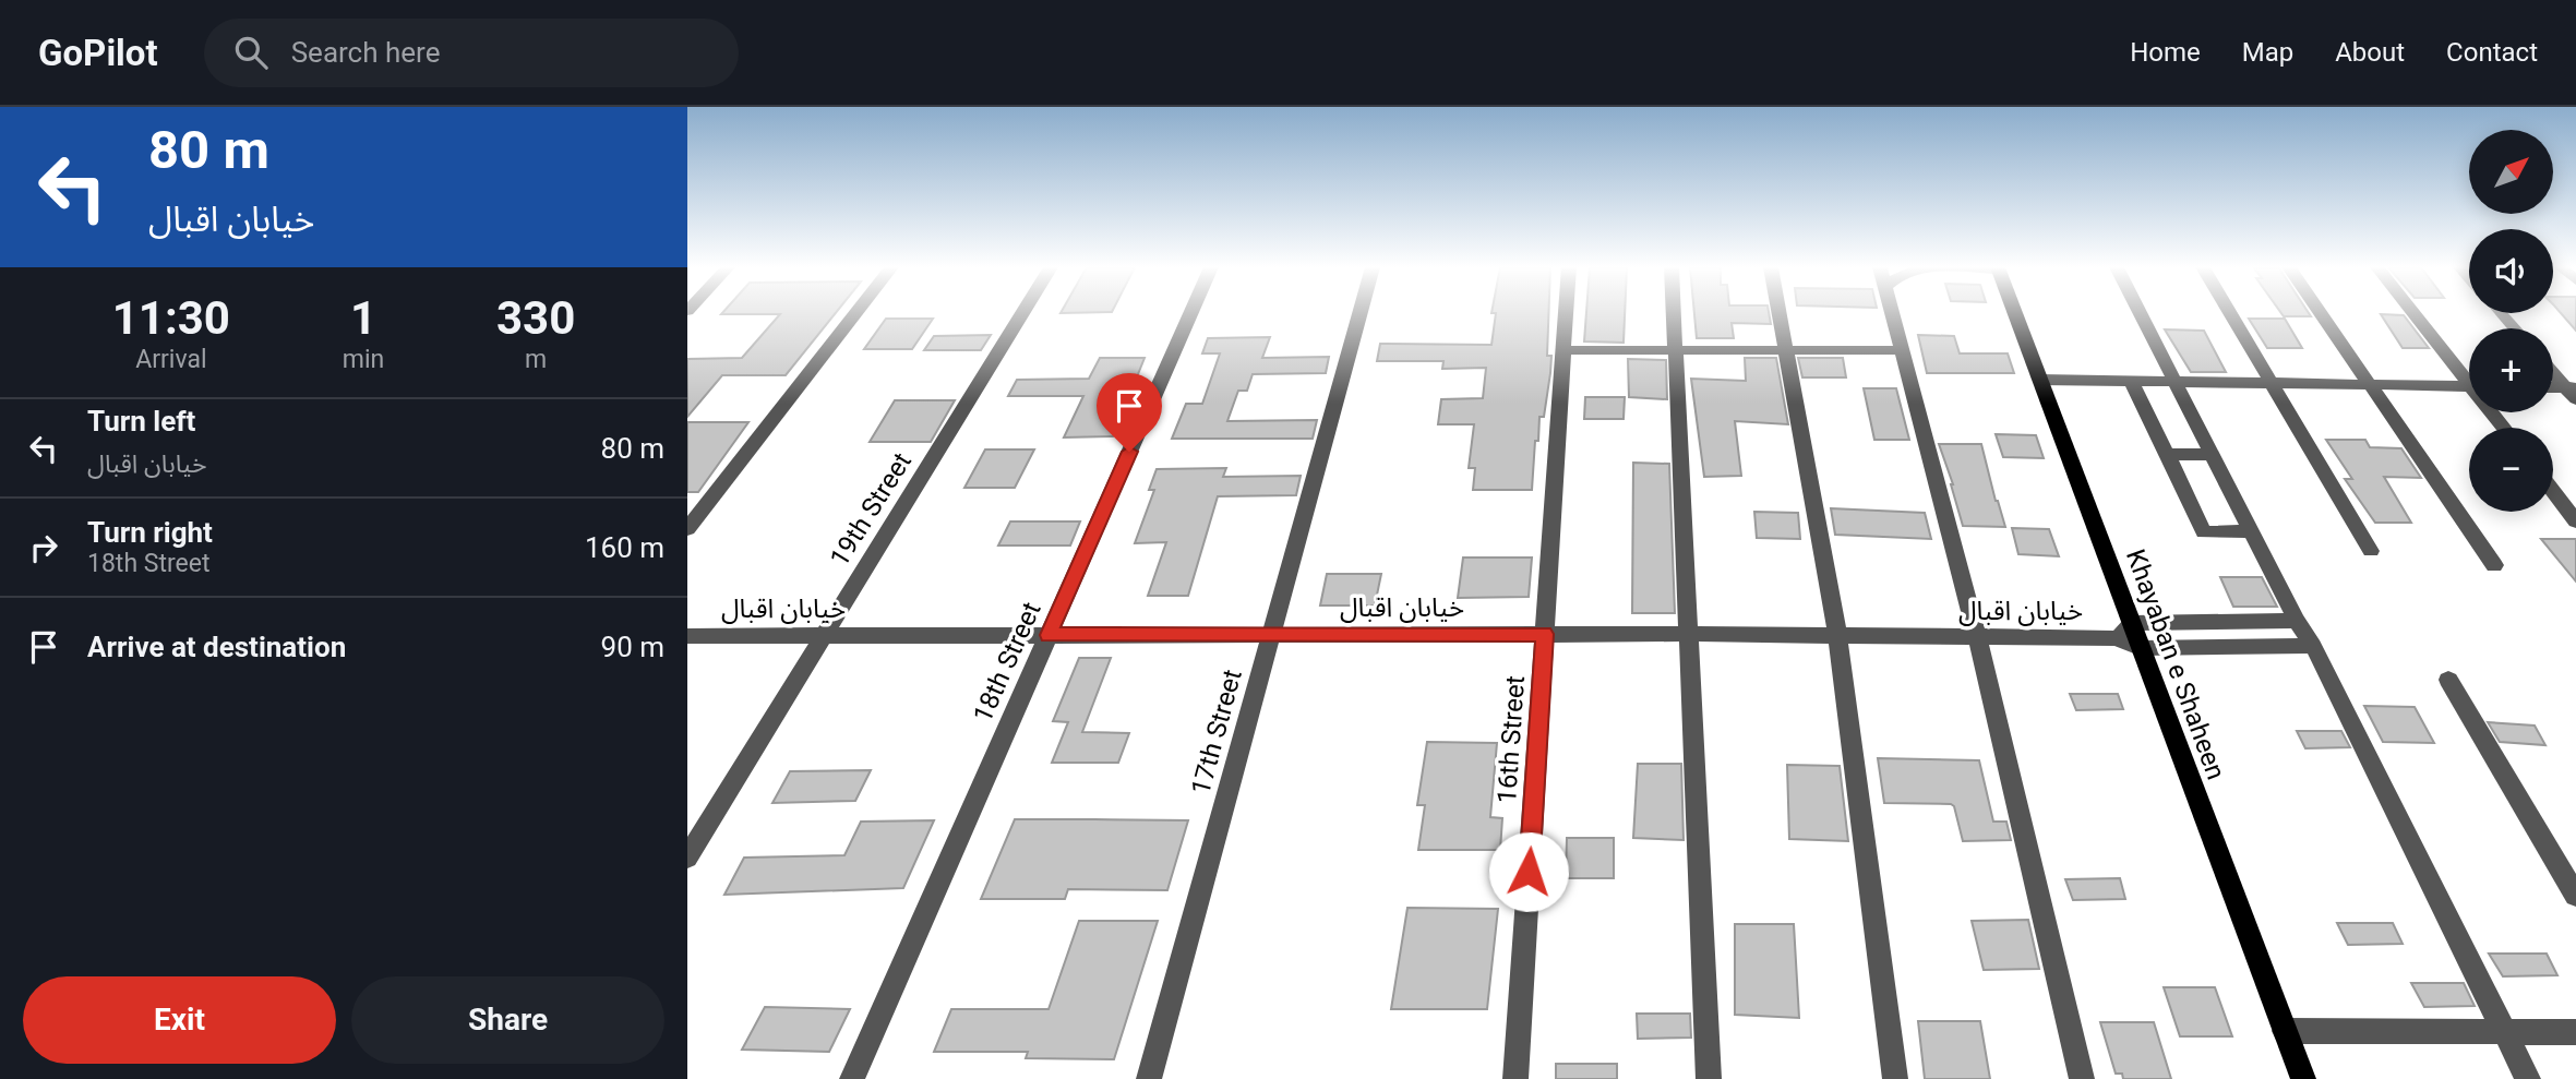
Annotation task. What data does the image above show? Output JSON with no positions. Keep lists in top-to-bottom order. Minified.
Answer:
{"streets":{"main road":["Khayaban e Shaheen"],"street":["19th Street","خیابان اقبال","18th Street","17th Street","16th Street"]},"crossings":[["19th Street","خیابان اقبال"],["خیابان اقبال","18th Street"],["خیابان اقبال","Khayaban e Shaheen"],["خیابان اقبال","17th Street"],["خیابان اقبال","16th Street"]],"north":"top right","page":{"header":"GoPilot","search":"Search here","nav":["Home","Map","About","Contact"],"turn":["80 m","خیابان اقبال"],"map_buttons":["+","−"],"eta":["11:30","Arrival","1","min","330","m"],"list":[{"name":"Turn left","note":"خیابان اقبال","value":"80 m"},{"name":"Turn right","note":"18th Street","value":"160 m"},{"name":"Arrive at destination","value":"90 m"}],"buttons":["Exit","Share"]}}
